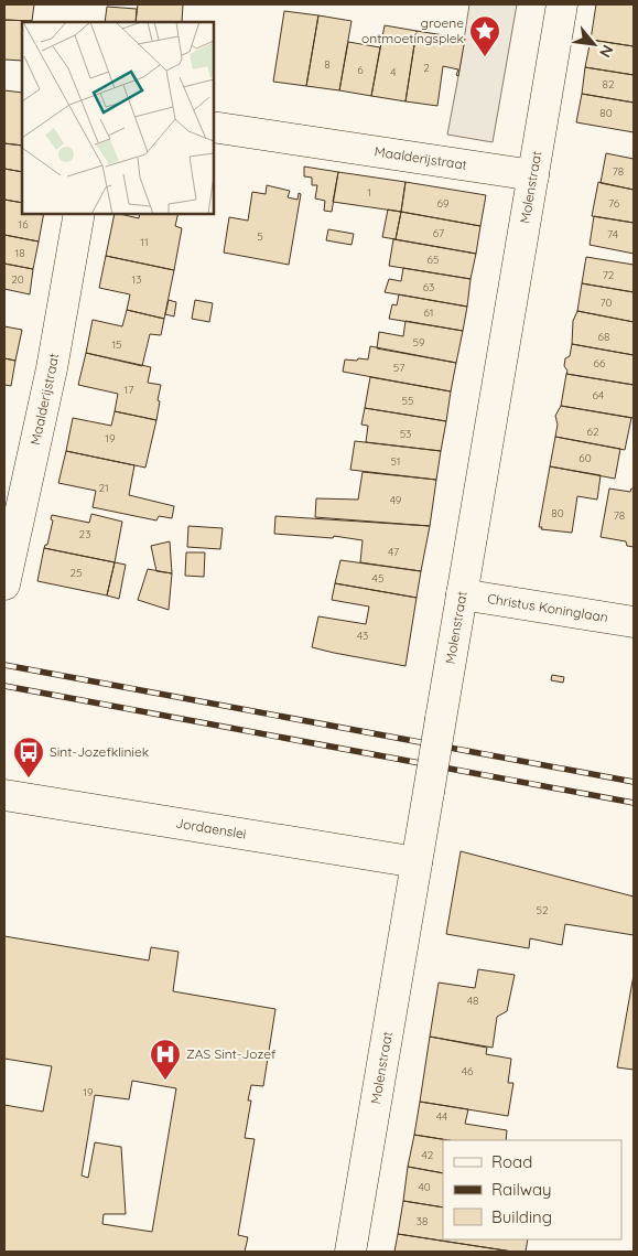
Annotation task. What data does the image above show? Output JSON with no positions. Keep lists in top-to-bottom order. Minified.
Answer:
{"streets":{"street":["Maalderijstraat","Molenstraat","Christus Koninglaan","Jordaenslei"]},"crossings":[["Maalderijstraat","Molenstraat"],["Molenstraat","Christus Koninglaan"],["Molenstraat","Jordaenslei"]],"places":{"place":["groene ontmoetingsplek"],"bus stop":["Sint-Jozefkliniek"],"hospital":["ZAS Sint-Jozef"]},"house_numbers":["8","2","6","4","82","80","78","1","69","76","16","67","74","5","11","18","65","72","20","13","63","70","61","68","59","15","66","57","17","64","55","62","53","19","60","51","21","49","80","78","23","47","25","45","43","52","48","46","19","44","42","40","38"],"legend":["Road","Railway","Building"],"north":"bottom right"}
